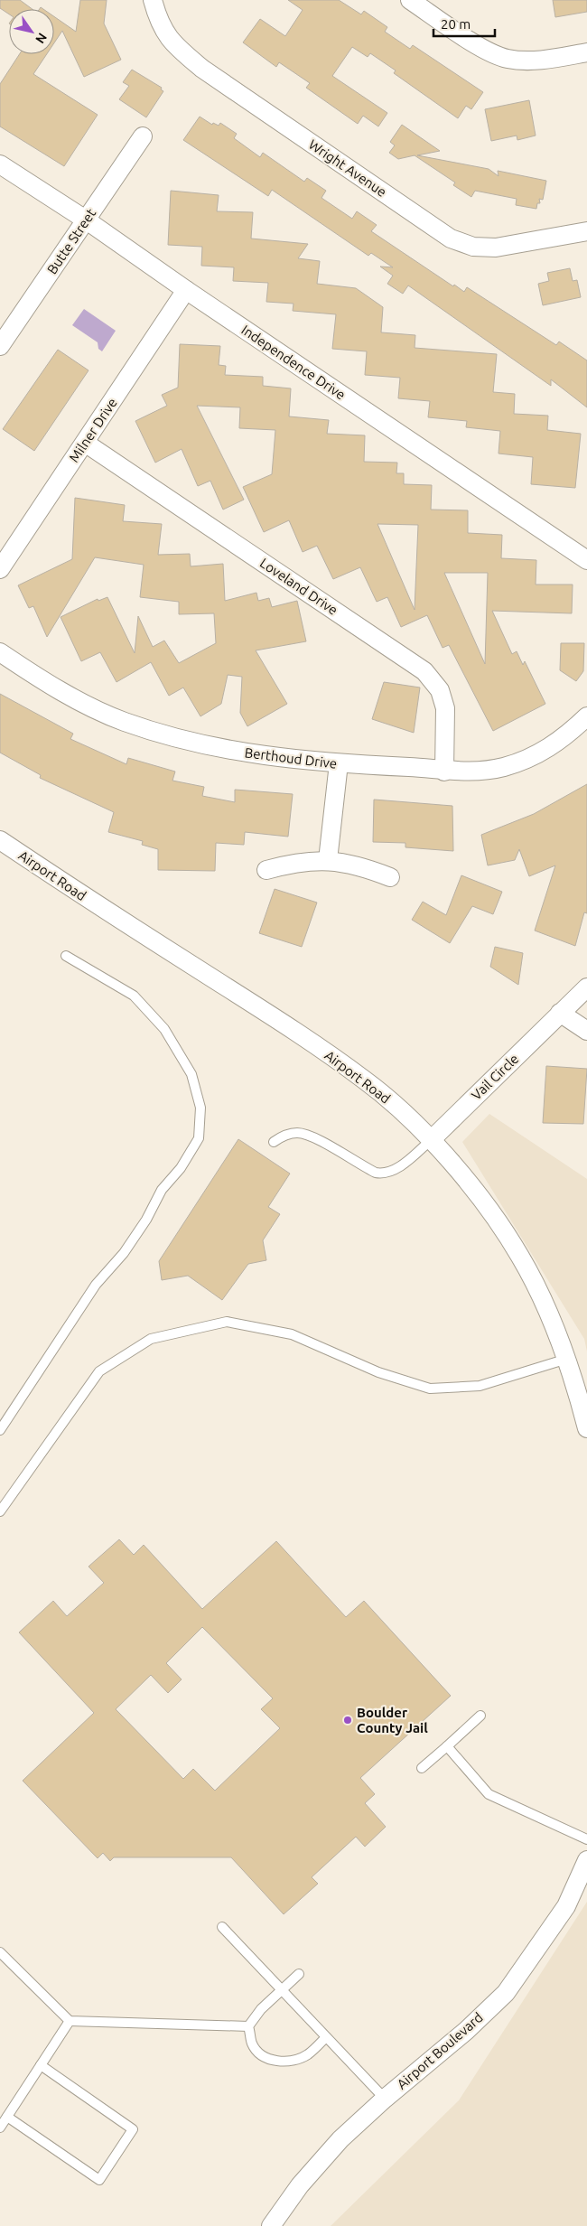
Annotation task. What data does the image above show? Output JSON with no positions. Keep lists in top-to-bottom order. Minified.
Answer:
{"streets":{"street":["Wright Avenue","Butte Street","Independence Drive","Milner Drive","Loveland Drive","Berthoud Drive","Airport Road","Vail Circle","Airport Boulevard"]},"crossings":[["Butte Street","Independence Drive"],["Independence Drive","Milner Drive"],["Milner Drive","Loveland Drive"],["Loveland Drive","Berthoud Drive"],["Airport Road","Vail Circle"]],"places":["Boulder County Jail"],"scale_bar":"20 m","north":"bottom right"}
